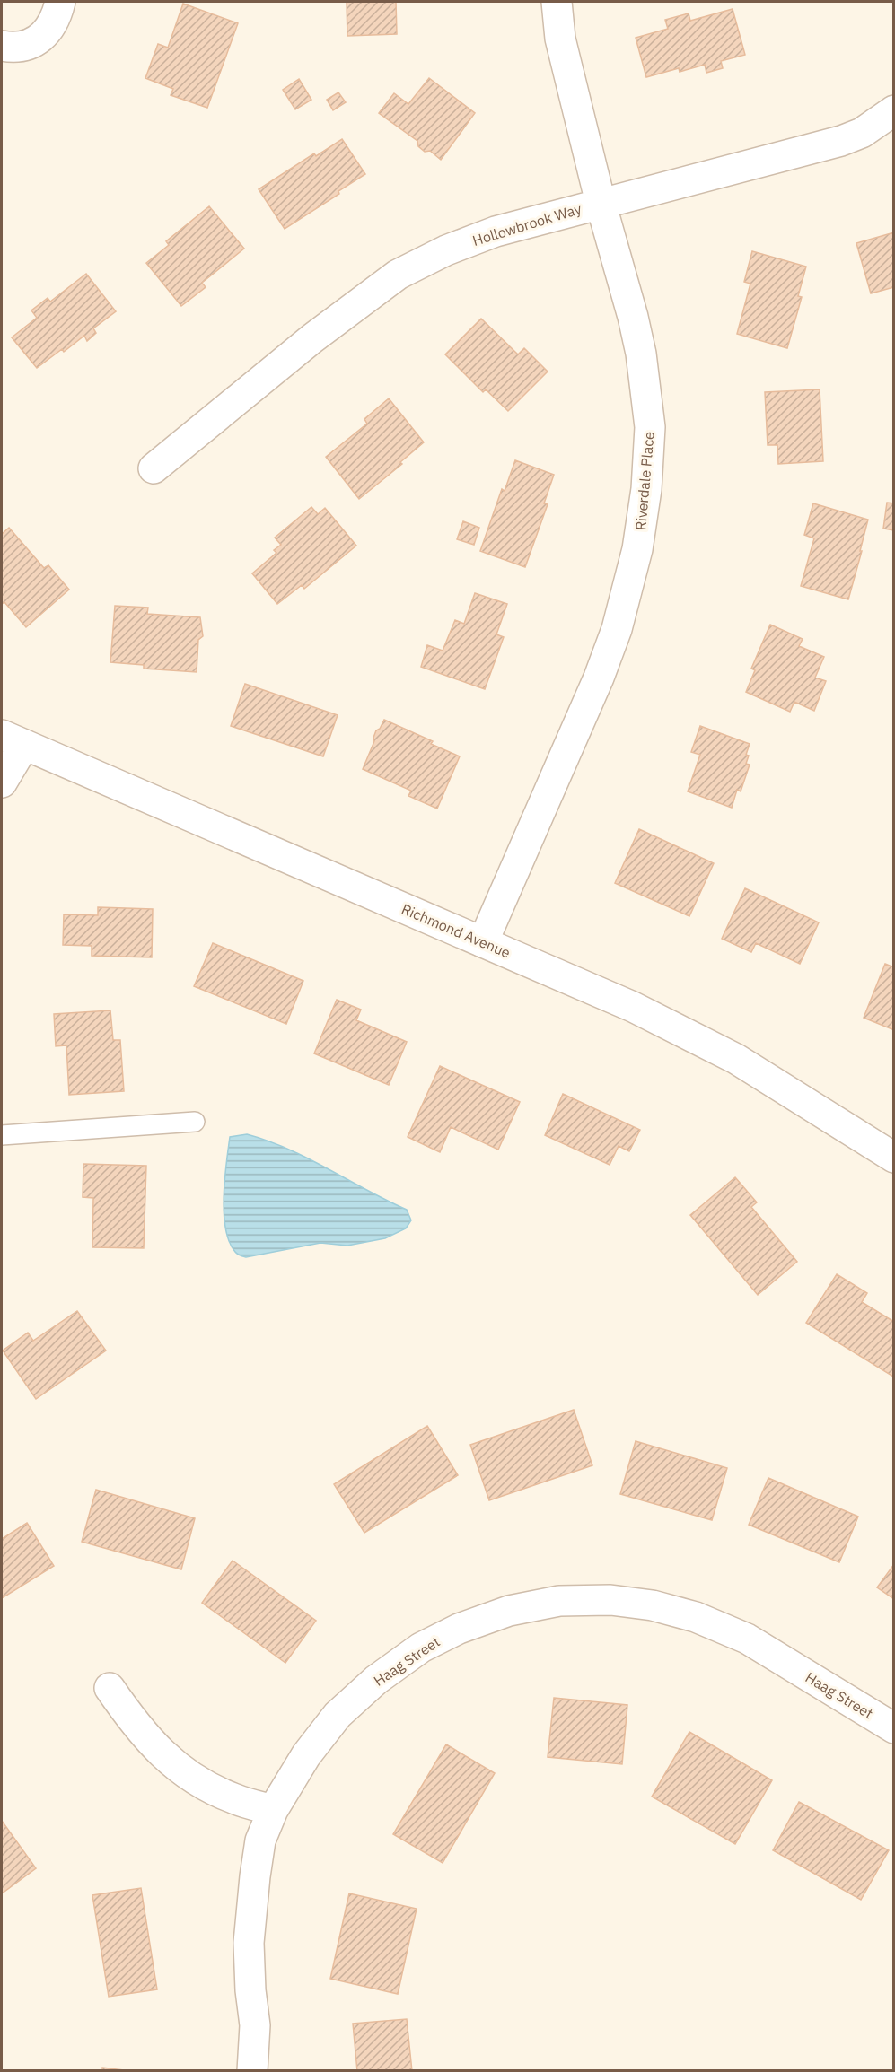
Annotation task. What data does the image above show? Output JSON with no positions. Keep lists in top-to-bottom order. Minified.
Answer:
{"streets":{"street":["Hollowbrook Way","Riverdale Place","Richmond Avenue","Haag Street"]},"crossings":[["Hollowbrook Way","Riverdale Place"],["Riverdale Place","Richmond Avenue"]]}
